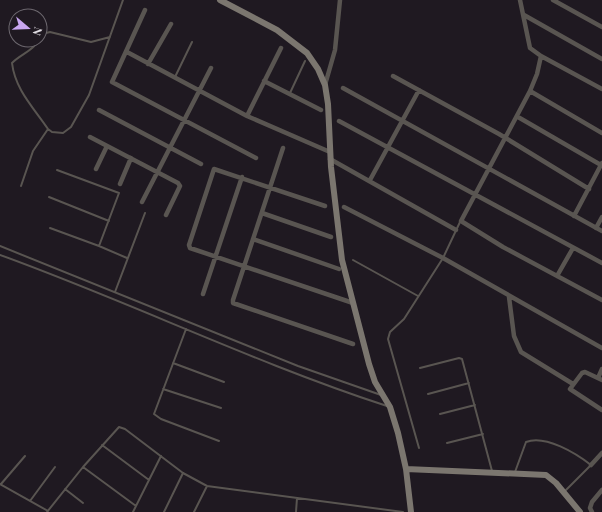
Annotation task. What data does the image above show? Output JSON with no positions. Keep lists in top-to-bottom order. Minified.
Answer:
{"north":"right"}
